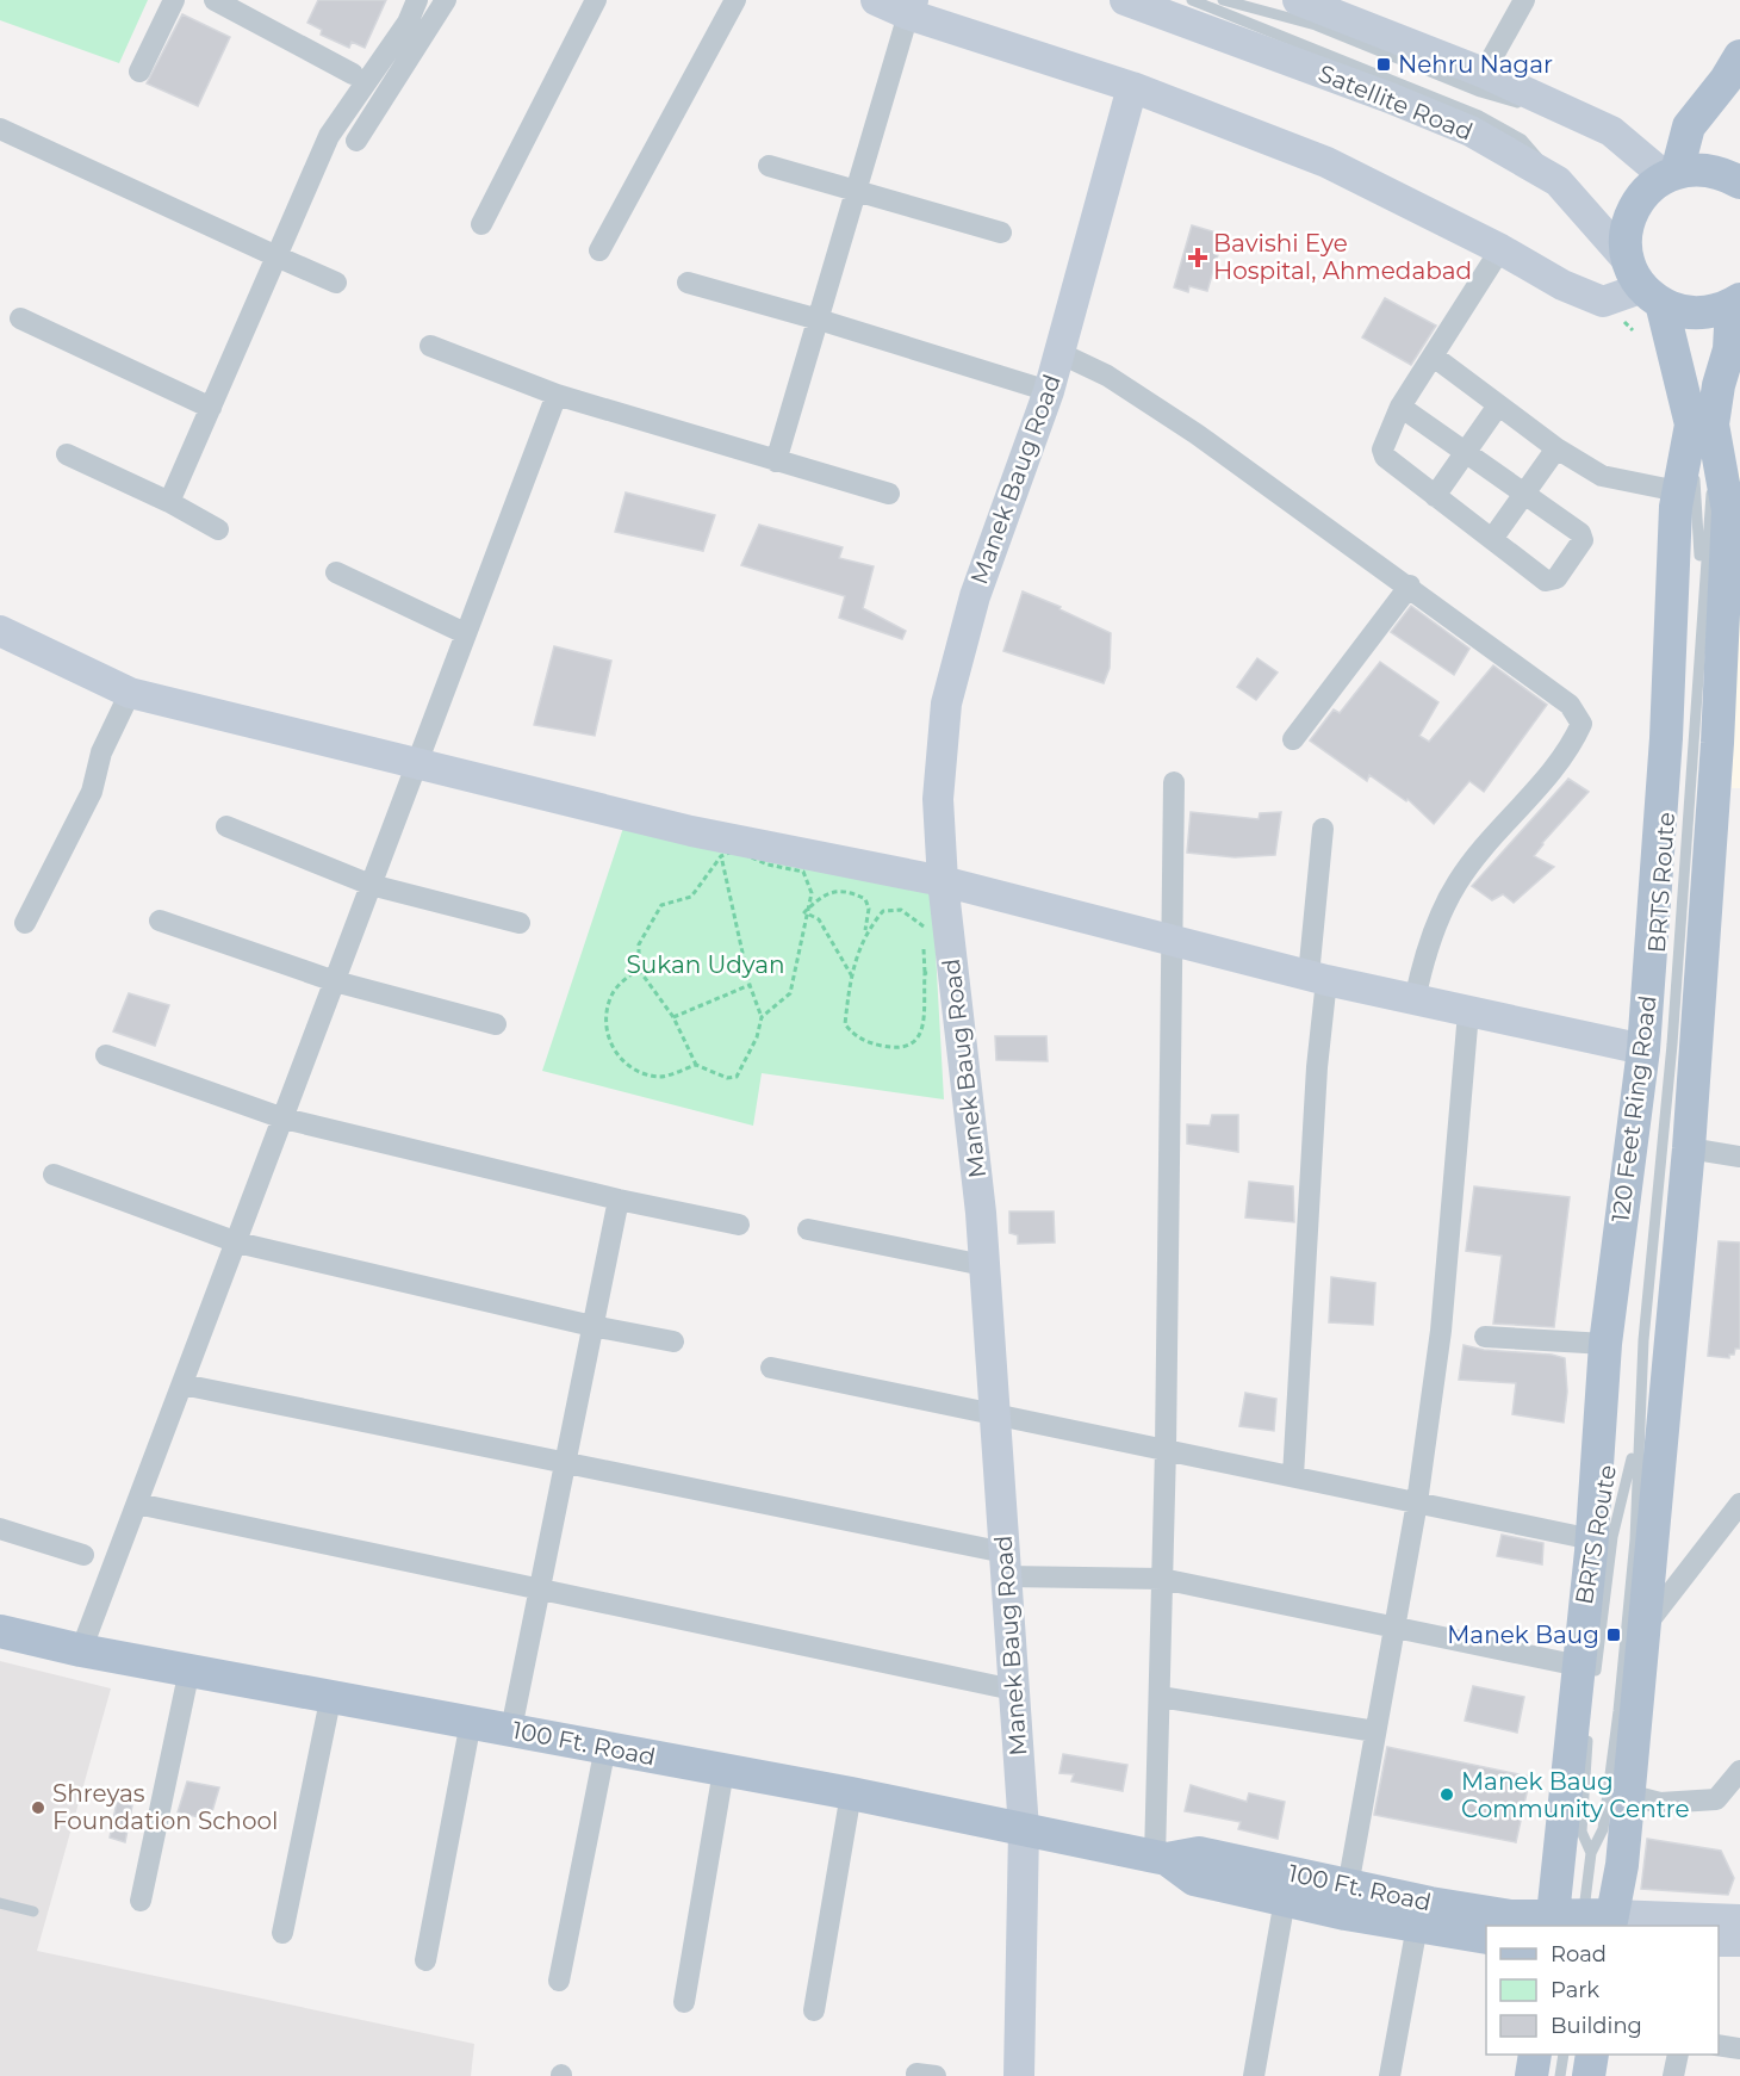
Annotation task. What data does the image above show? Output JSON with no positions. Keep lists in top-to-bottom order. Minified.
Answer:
{"streets":{"main road":["120 Feet Ring Road","100 Ft. Road"],"street":["Satellite Road","Manek Baug Road"],"lane":["BRTS Route"]},"crossings":[["Satellite Road","120 Feet Ring Road"],["Manek Baug Road","100 Ft. Road"],["BRTS Route","120 Feet Ring Road"],["BRTS Route","100 Ft. Road"],["120 Feet Ring Road","100 Ft. Road"]],"parks":["Sukan Udyan"],"places":{"transit":["Nehru Nagar","Manek Baug"],"health":["Bavishi Eye Hospital, Ahmedabad"],"other":["Manek Baug Community Centre","Shreyas Foundation School"]},"legend":["Road","Park","Building"]}
